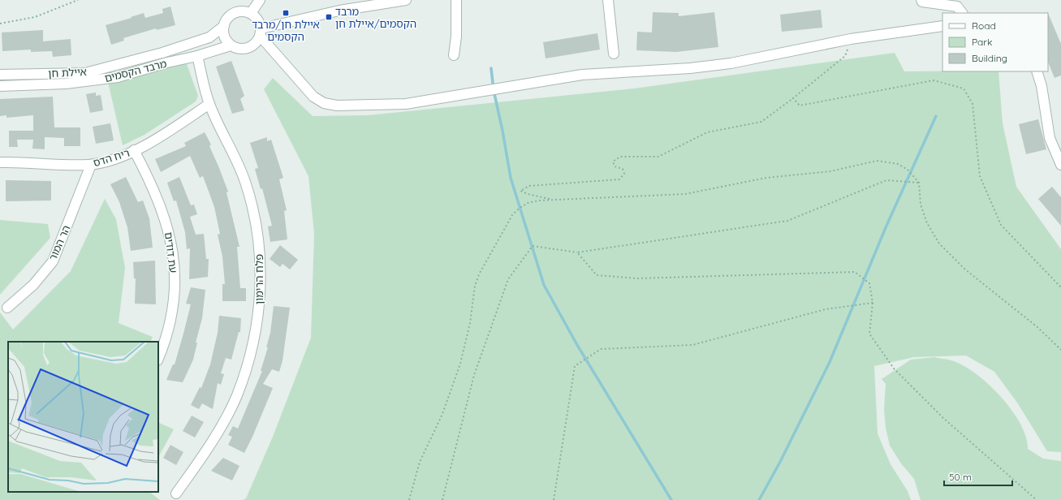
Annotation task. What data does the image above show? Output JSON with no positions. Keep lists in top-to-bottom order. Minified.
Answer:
{"streets":{"street":["מרבד הקסמים","איילת חן","ריח הדס","הר המור","עת דודים","פלח הרימון"]},"crossings":[["מרבד הקסמים","איילת חן"],["מרבד הקסמים","פלח הרימון"],["ריח הדס","הר המור"],["ריח הדס","עת דודים"],["ריח הדס","פלח הרימון"]],"places":{"transit":["איילת חן/מרבד הקסמים","מרבד הקסמים/איילת חן"]},"legend":["Road","Park","Building"],"scale_bar":"50 m"}
